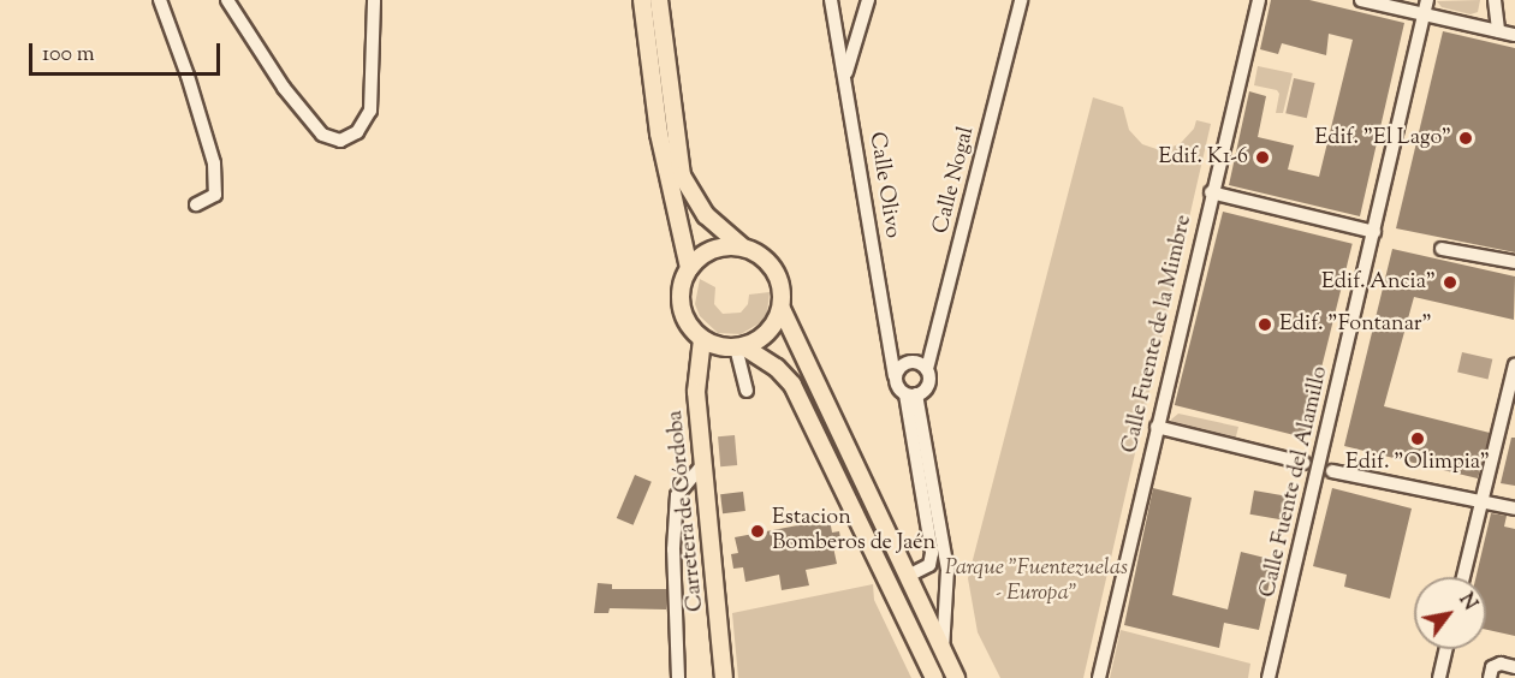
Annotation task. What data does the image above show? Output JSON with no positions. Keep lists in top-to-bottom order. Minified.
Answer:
{"streets":{"main road":["Carretera de Córdoba"],"street":["Calle Nogal","Calle Olivo","Calle Fuente de la Mimbre","Calle Fuente del Alamillo"]},"crossings":[["Calle Nogal","Calle Olivo"]],"parks":["Parque \"Fuentezuelas - Europa\""],"places":["Edif. \"El Lago\"","Edif. K1-6","Edif. Ancia\"","Edif. \"Fontanar\"","Edif. \"Olimpia\"","Estacion Bomberos de Jaén"],"scale_bar":"100 m","north":"top right"}
